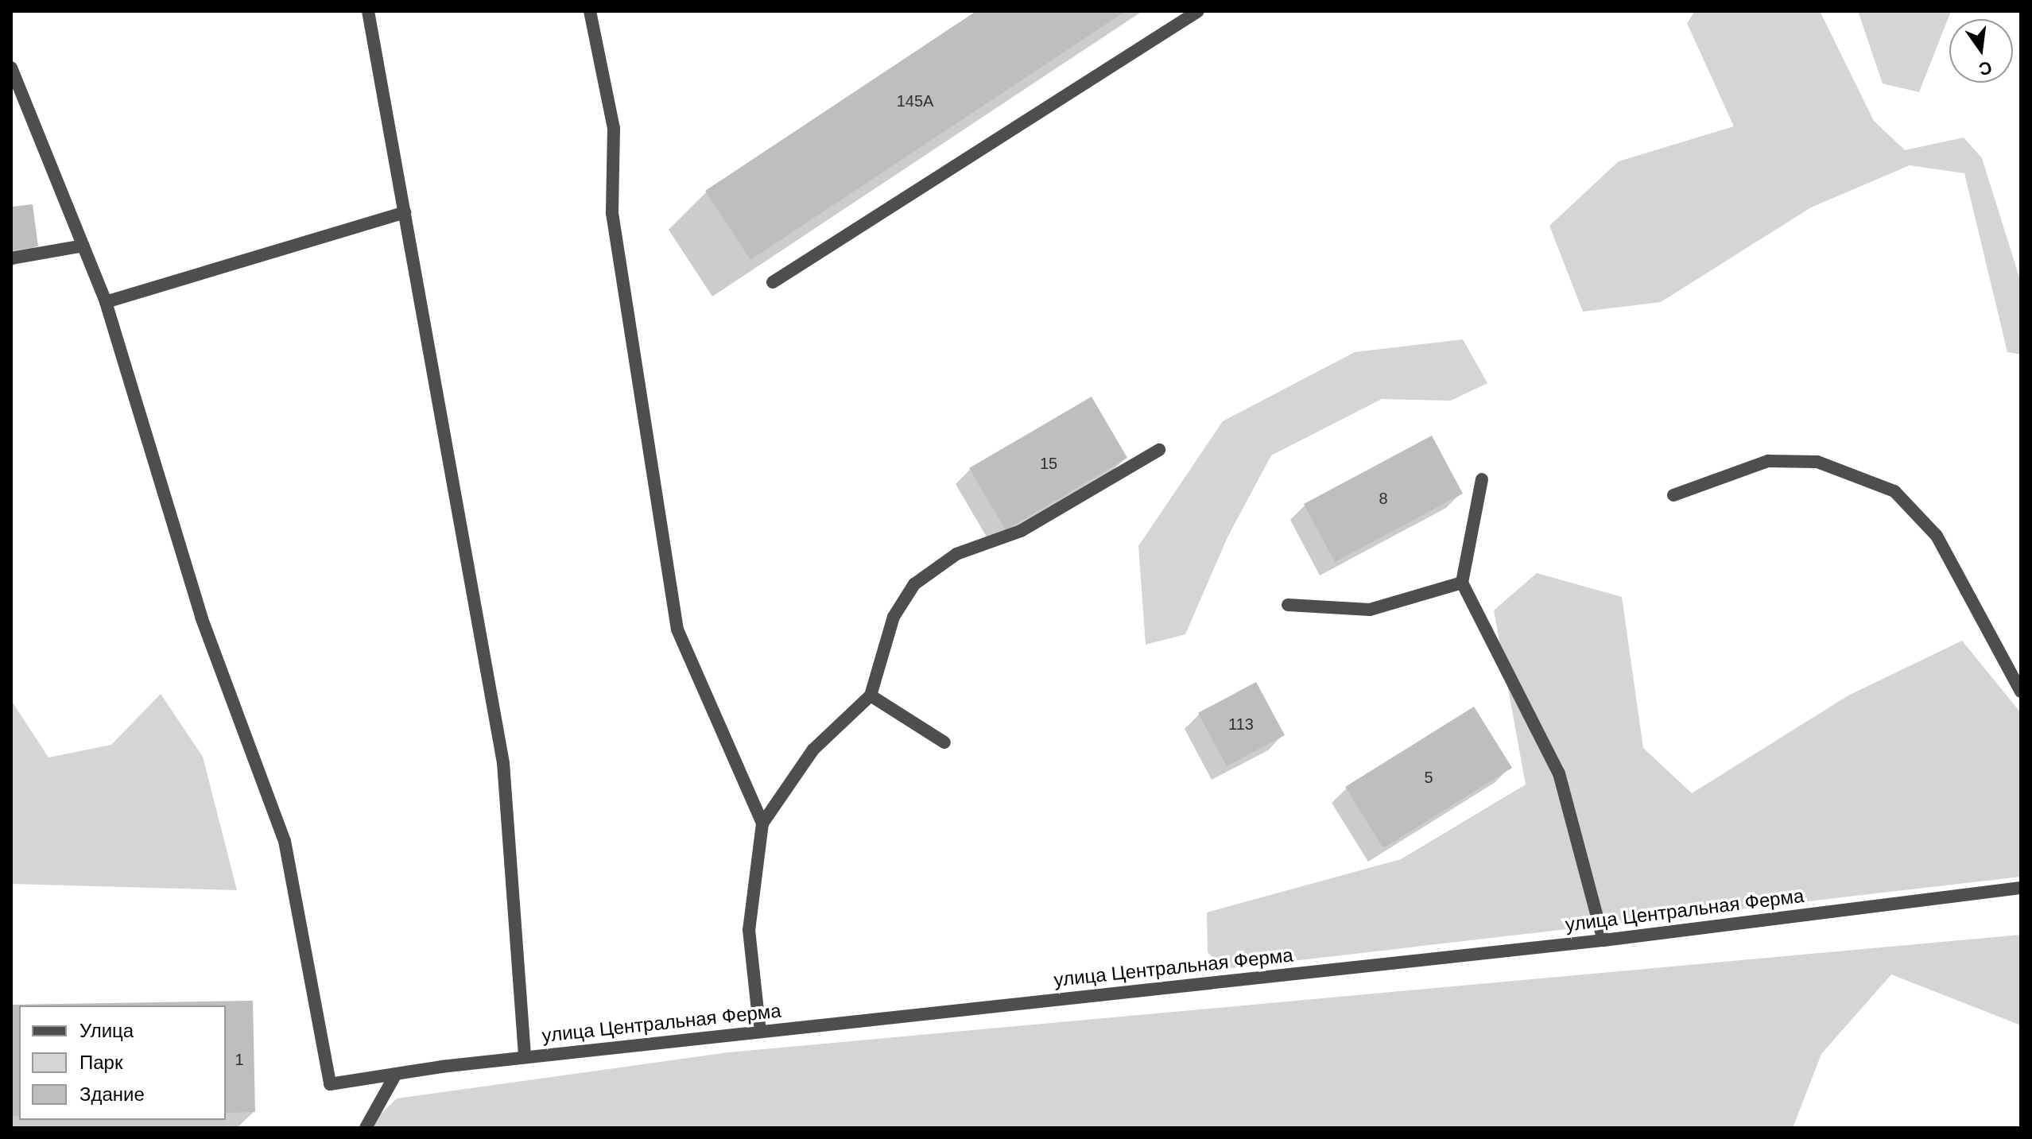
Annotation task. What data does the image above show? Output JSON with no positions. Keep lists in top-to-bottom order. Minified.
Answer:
{"streets":{"street":["улица Центральная Ферма"]},"house_numbers":["145А","15","8","113","5","1"],"legend":["Улица","Парк","Здание"],"north":"bottom"}
